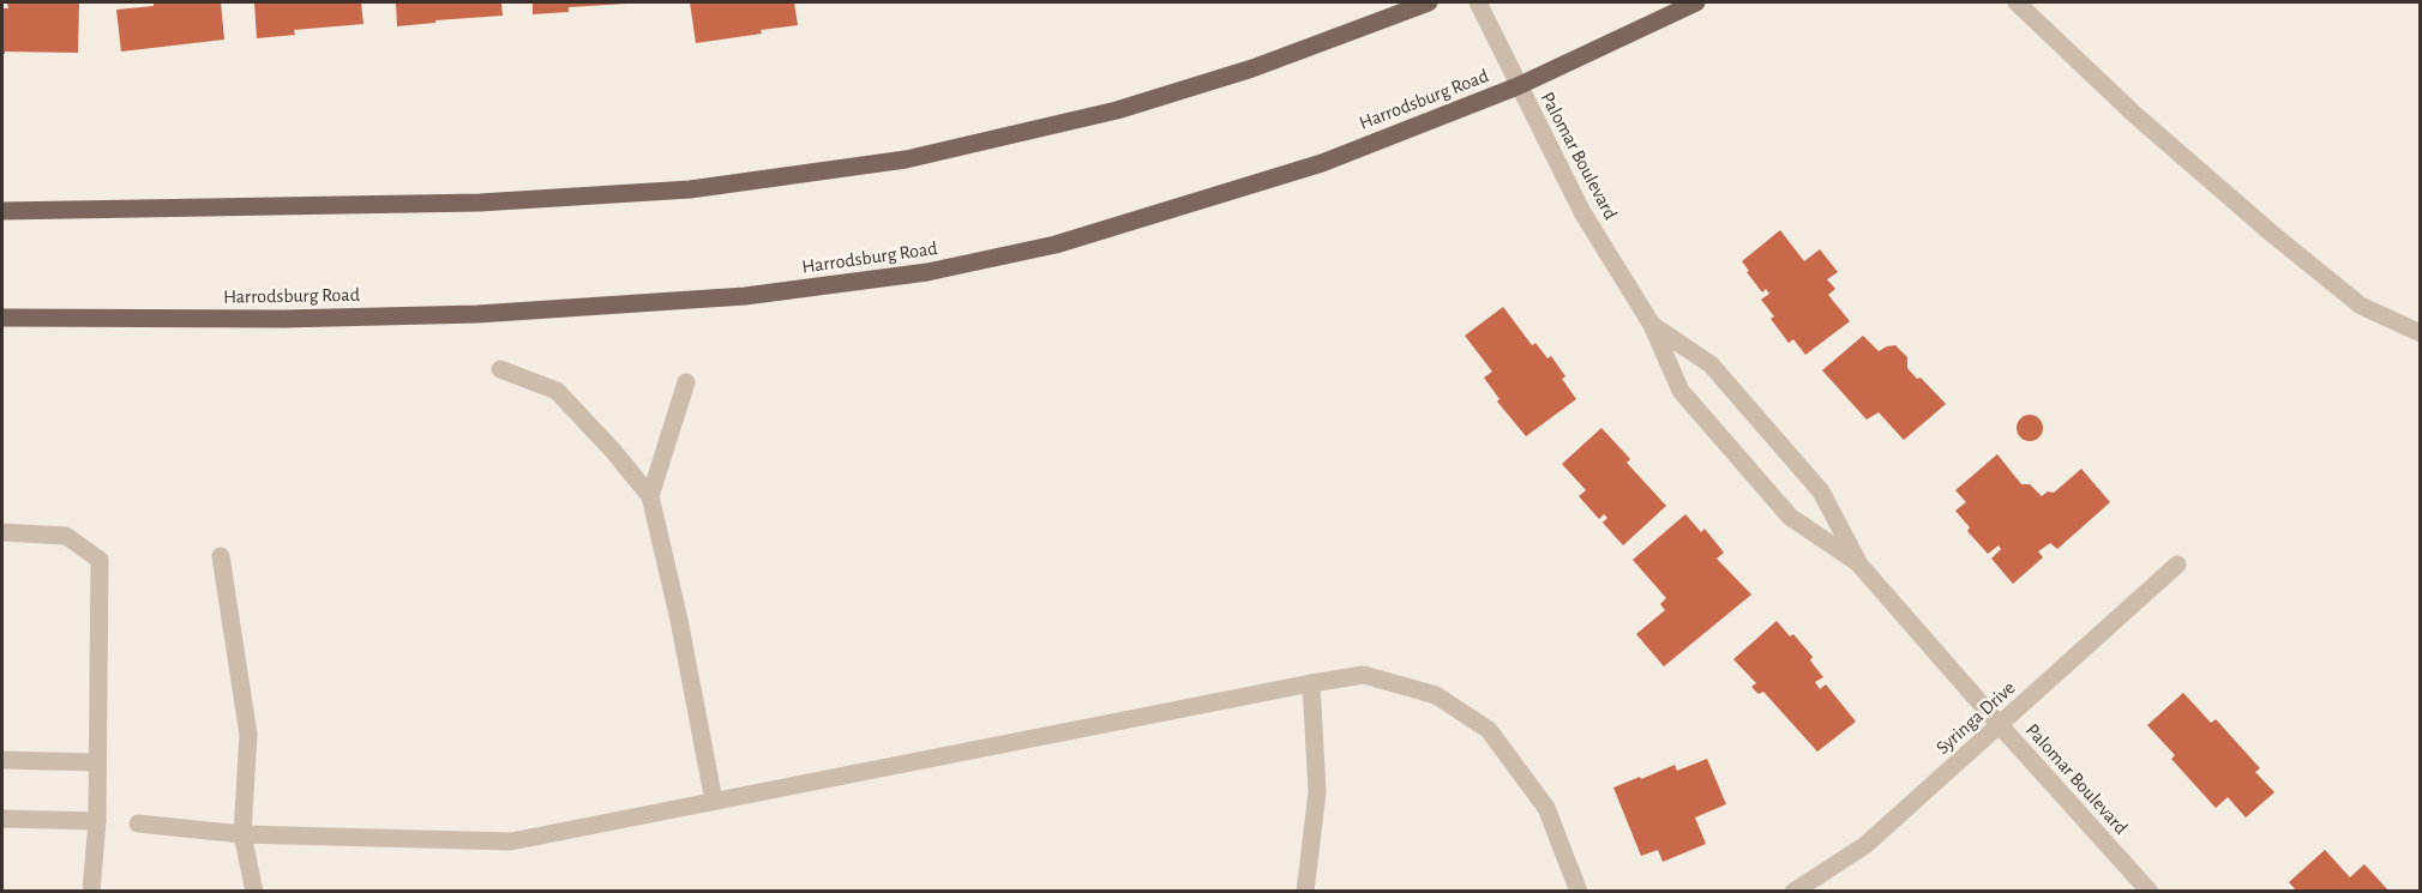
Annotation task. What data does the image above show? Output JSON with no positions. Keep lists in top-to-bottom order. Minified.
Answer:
{"streets":{"main road":["Harrodsburg Road"],"street":["Palomar Boulevard","Syringa Drive"]},"crossings":[["Harrodsburg Road","Palomar Boulevard"],["Palomar Boulevard","Syringa Drive"]]}
